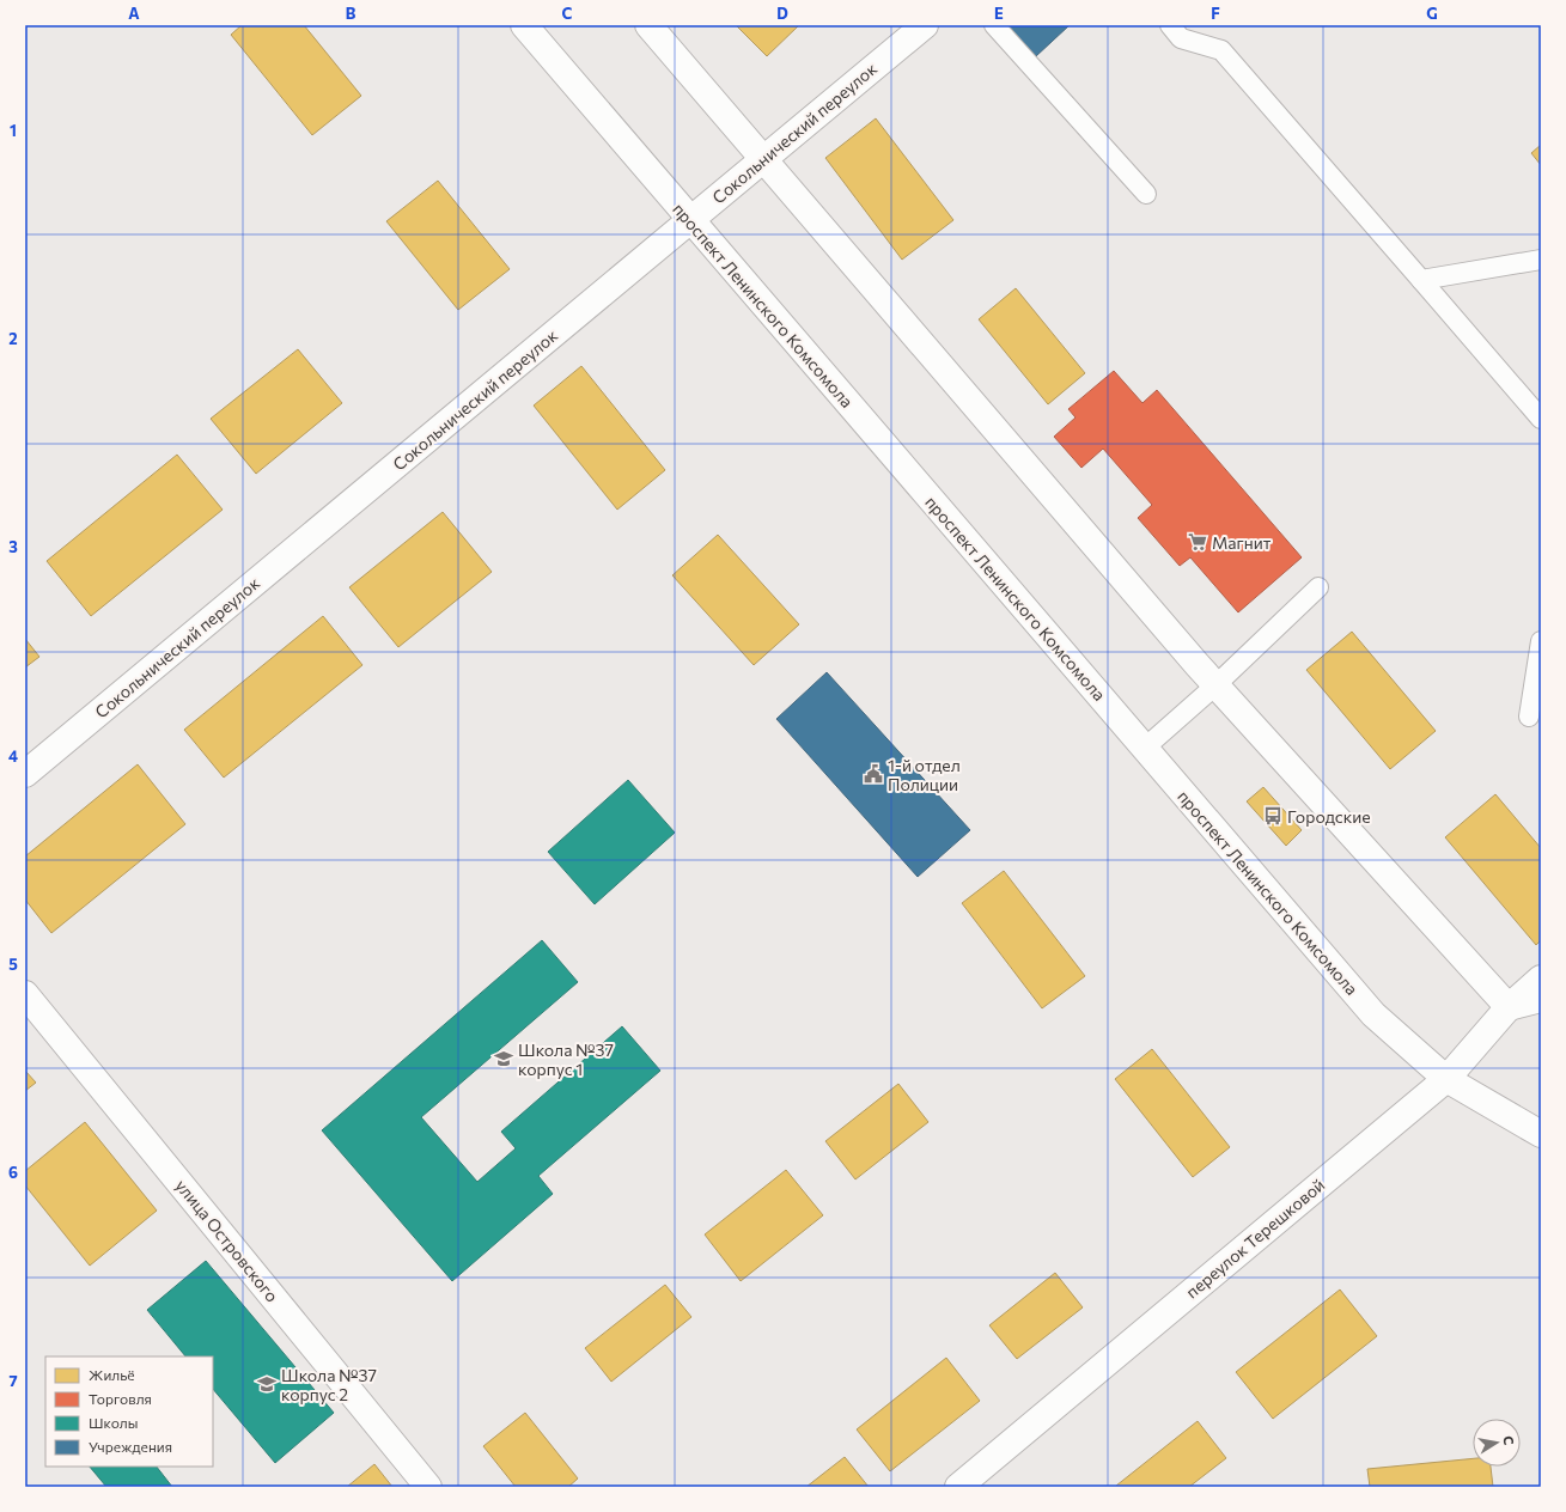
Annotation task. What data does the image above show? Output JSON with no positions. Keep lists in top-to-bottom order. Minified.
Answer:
{"streets":{"street":["Сокольнический переулок","проспект Ленинского Комсомола","переулок Терешковой","улица Островского"]},"crossings":[["Сокольнический переулок","проспект Ленинского Комсомола"],["проспект Ленинского Комсомола","переулок Терешковой"]],"places":{"supermarket":["Магнит"],"public building":["1-й отдел Полиции"],"bus stop":["Городские"],"school or university":["Школа №37 корпус 1","Школа №37 корпус 2"]},"legend":["Жильё","Торговля","Школы","Учреждения"],"north":"right","grid":{"columns":["A","B","C","D","E","F","G"],"rows":["1","2","3","4","5","6","7"]}}
